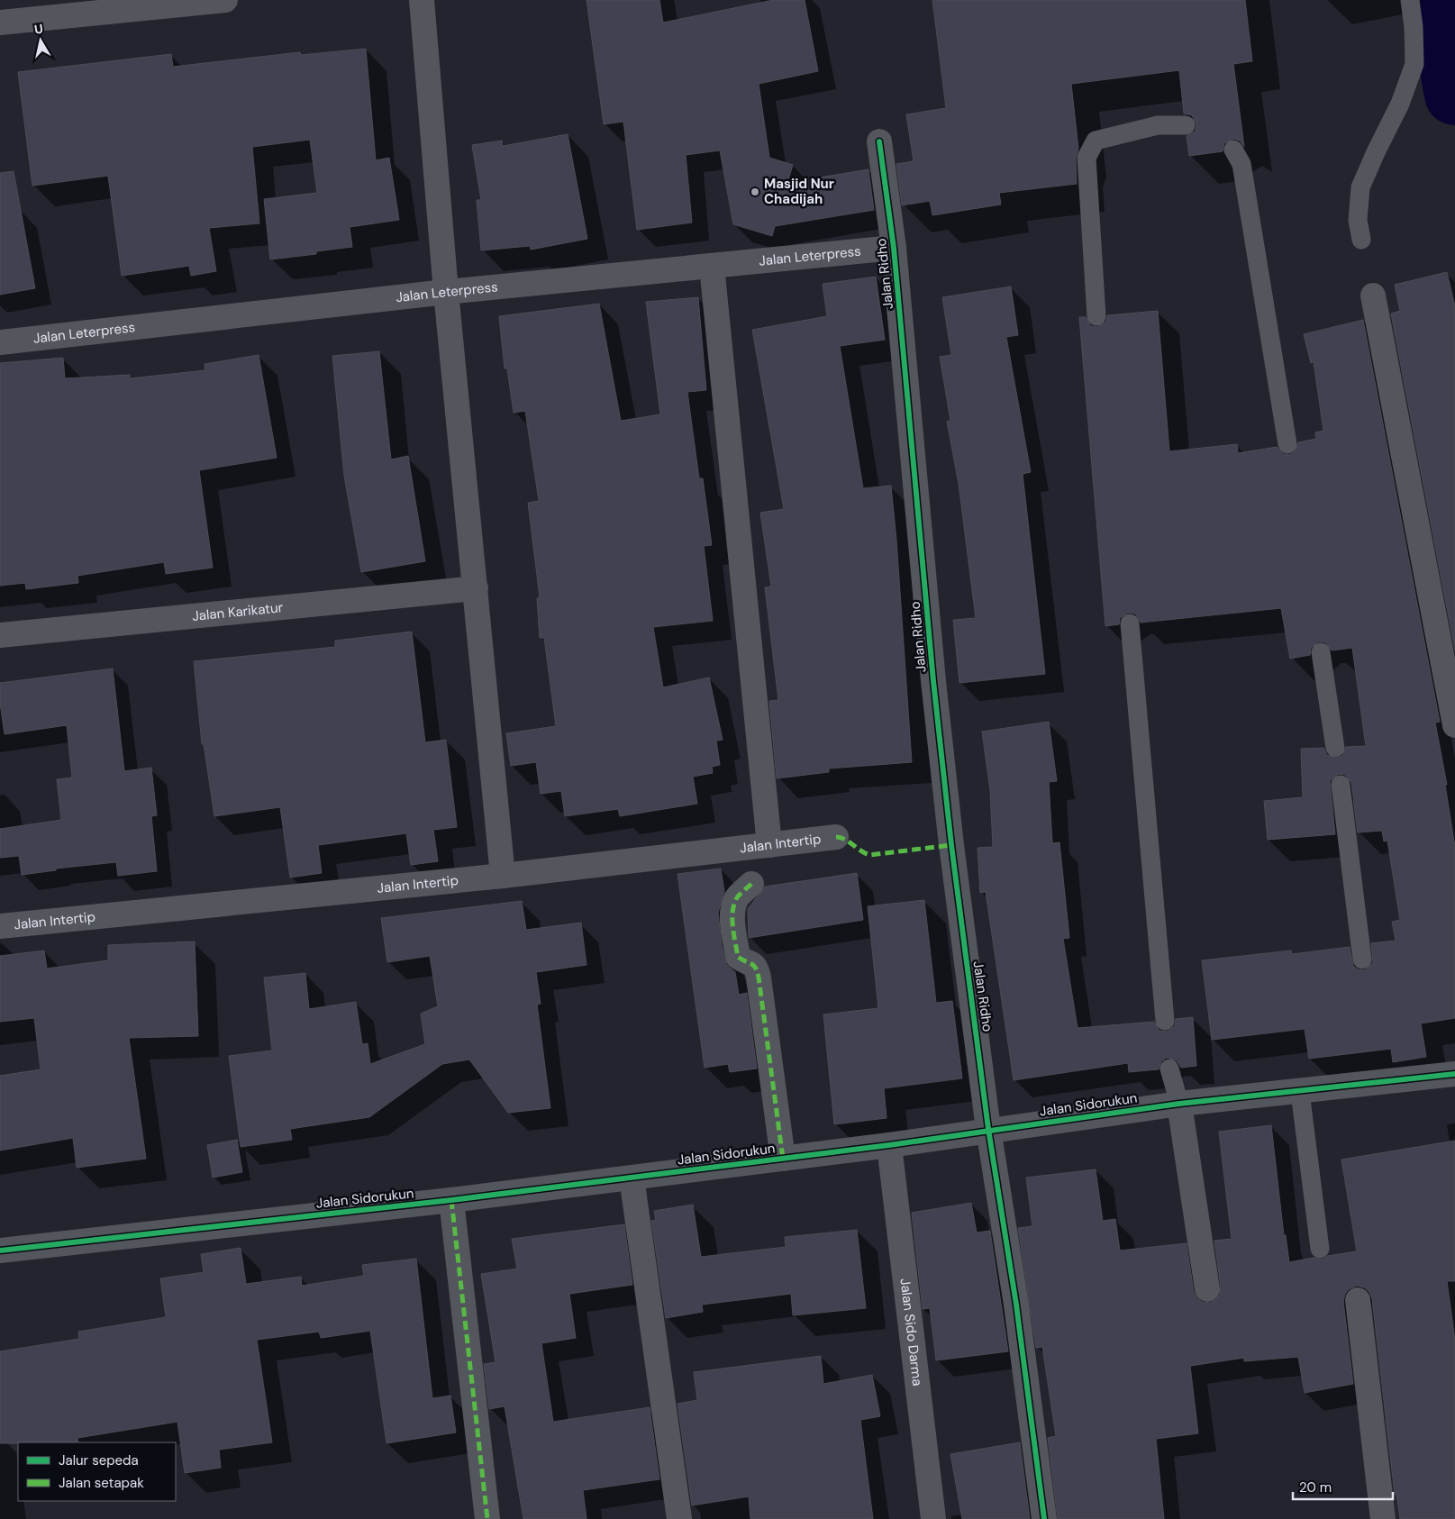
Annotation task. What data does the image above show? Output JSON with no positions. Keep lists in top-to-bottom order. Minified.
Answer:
{"streets":{"street":["Jalan Leterpress","Jalan Ridho","Jalan Karikatur","Jalan Intertip","Jalan Sidorukun","Jalan Sido Darma"]},"crossings":[["Jalan Leterpress","Jalan Ridho"],["Jalan Ridho","Jalan Sidorukun"],["Jalan Sidorukun","Jalan Sido Darma"]],"places":["Masjid Nur Chadijah"],"legend":["Jalur sepeda","Jalan setapak"],"scale_bar":"20 m","north":"top"}
